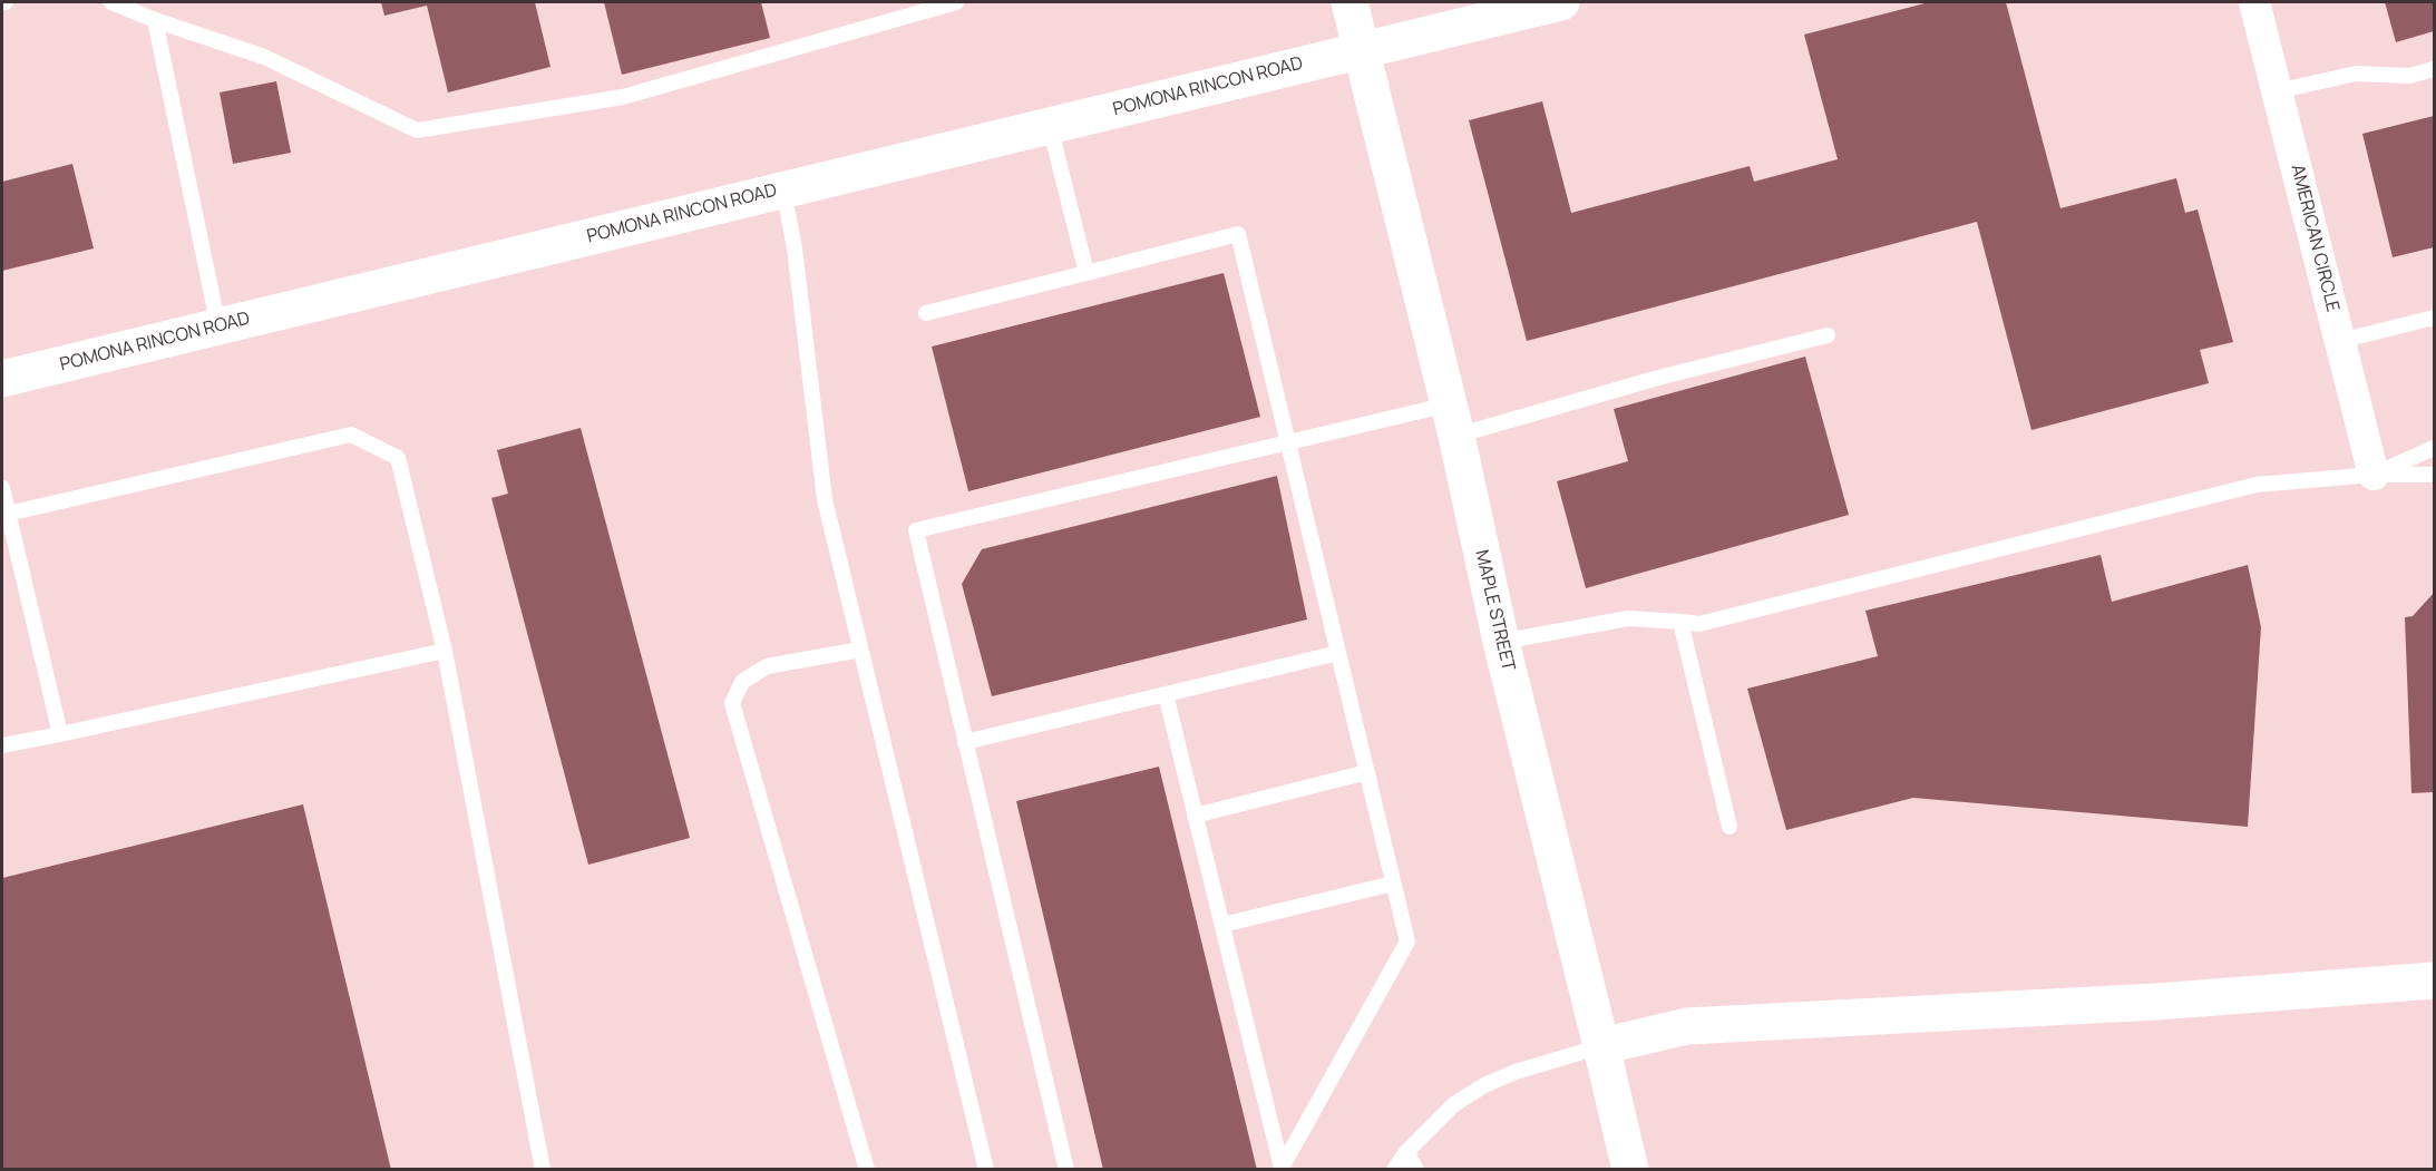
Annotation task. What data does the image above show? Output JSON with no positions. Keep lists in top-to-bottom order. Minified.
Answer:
{"streets":{"main road":["POMONA RINCON ROAD","MAPLE STREET"],"street":["AMERICAN CIRCLE"]},"crossings":[["POMONA RINCON ROAD","MAPLE STREET"]]}
